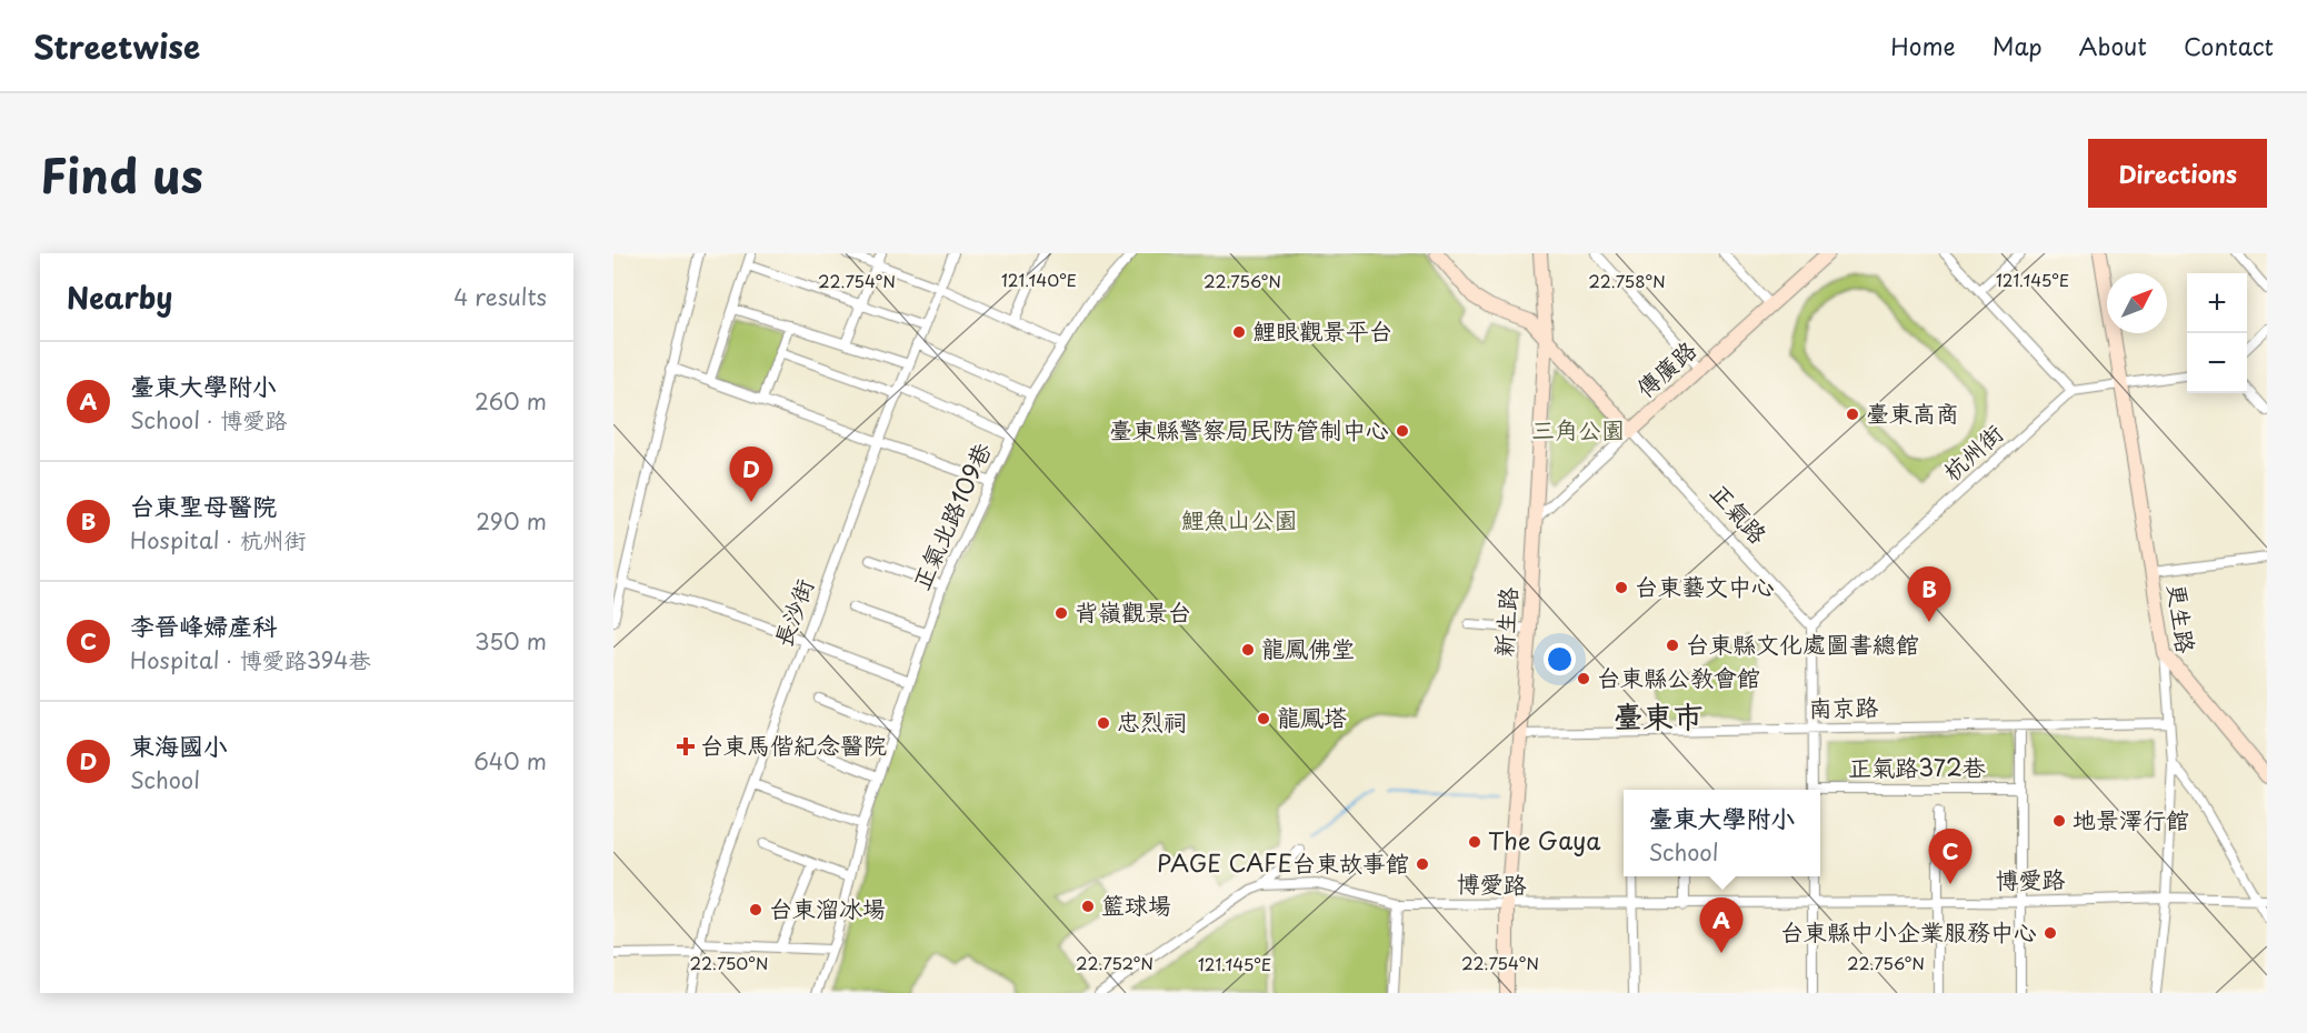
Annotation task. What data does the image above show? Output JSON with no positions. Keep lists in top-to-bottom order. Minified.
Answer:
{"streets":{"street":["傳廣路","杭州街","正氣路","正氣北路109巷","長沙街","更生路","新生路","南京路","正氣路372巷","博愛路"]},"crossings":[["傳廣路","正氣路"],["傳廣路","新生路"],["杭州街","正氣路"],["正氣路","新生路"],["更生路","南京路"],["更生路","博愛路"],["新生路","南京路"],["新生路","博愛路"]],"districts":["臺東市"],"parks":["三角公園","鯉魚山公園"],"places":{"other":["鯉眼觀景平台","臺東高商","臺東縣警察局民防管制中心","台東藝文中心","背嶺觀景台","台東縣文化處圖書總館","龍鳳佛堂","台東縣公教會館","龍鳳塔","忠烈祠","地景澤行館","The Gaya","PAGE CAFE台東故事館","籃球場","台東溜冰場","台東縣中小企業服務中心"],"health":["台東馬偕紀念醫院"]},"north":"top right","page":{"header":"Streetwise","nav":["Home","Map","About","Contact"],"title":"Find us","buttons":"Directions","heading":["Nearby","4 results"],"map_buttons":["+","−"],"list":[{"mark":"A","name":"臺東大學附小","note":"School · 博愛路","value":"260 m"},{"mark":"B","name":"台東聖母醫院","note":"Hospital · 杭州街","value":"290 m"},{"mark":"C","name":"李晉峰婦產科","note":"Hospital · 博愛路394巷","value":"350 m"},{"mark":"D","name":"東海國小","note":"School","value":"640 m"}],"pins":["D","B","C","A"],"popup":["臺東大學附小","School"]},"coordinates":["121.140°E","121.145°E","22.754°N","22.756°N","22.758°N","22.750°N","22.752°N"]}
